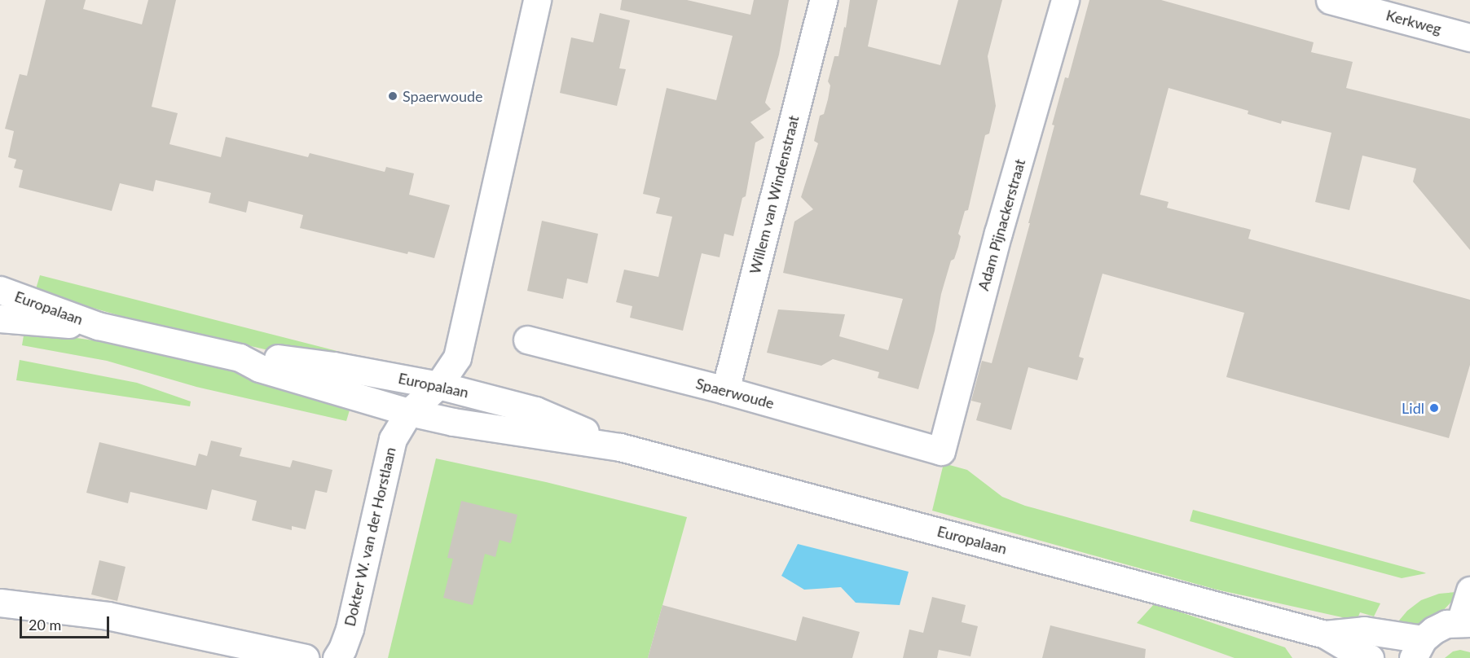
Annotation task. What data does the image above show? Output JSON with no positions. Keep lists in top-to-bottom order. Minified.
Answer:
{"streets":{"street":["Kerkweg","Willem van Windenstraat","Adam Pijnackerstraat","Europalaan","Spaerwoude","Dokter W. van der Horstlaan"]},"crossings":[["Willem van Windenstraat","Spaerwoude"],["Adam Pijnackerstraat","Spaerwoude"],["Europalaan","Dokter W. van der Horstlaan"]],"places":["Spaerwoude","Lidl"],"scale_bar":"20 m"}
